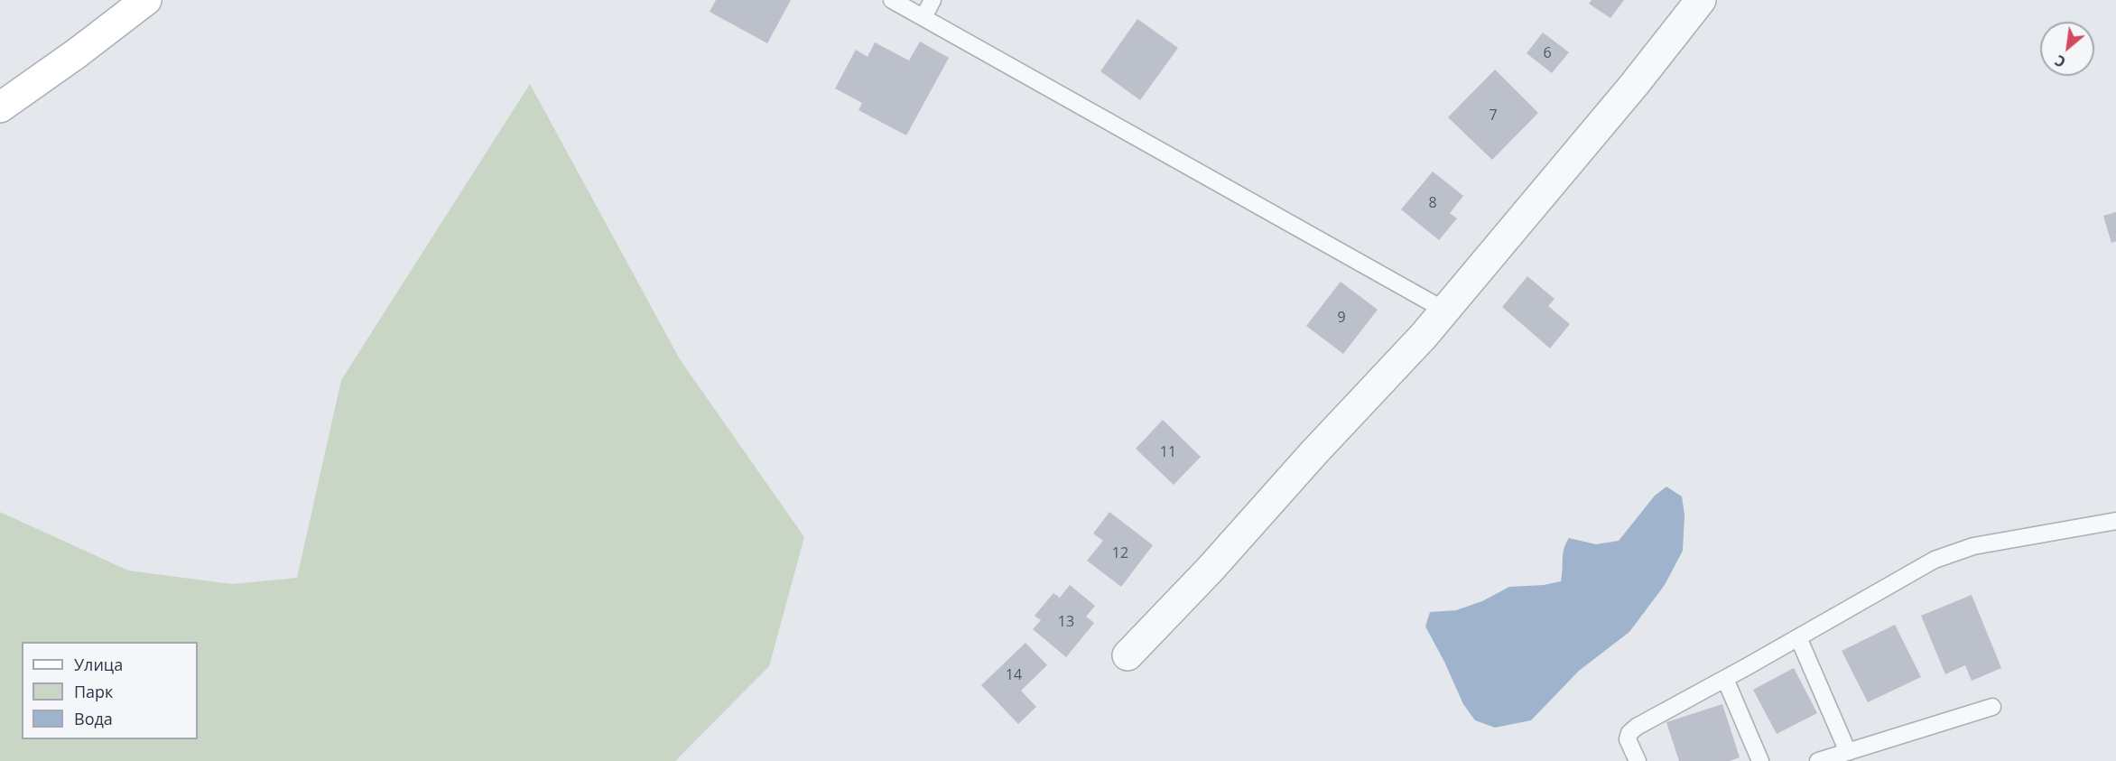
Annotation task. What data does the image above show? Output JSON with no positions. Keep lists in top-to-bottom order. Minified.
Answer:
{"house_numbers":["6","7","8","9","11","12","13","14"],"legend":["Улица","Парк","Вода"],"north":"bottom left"}
